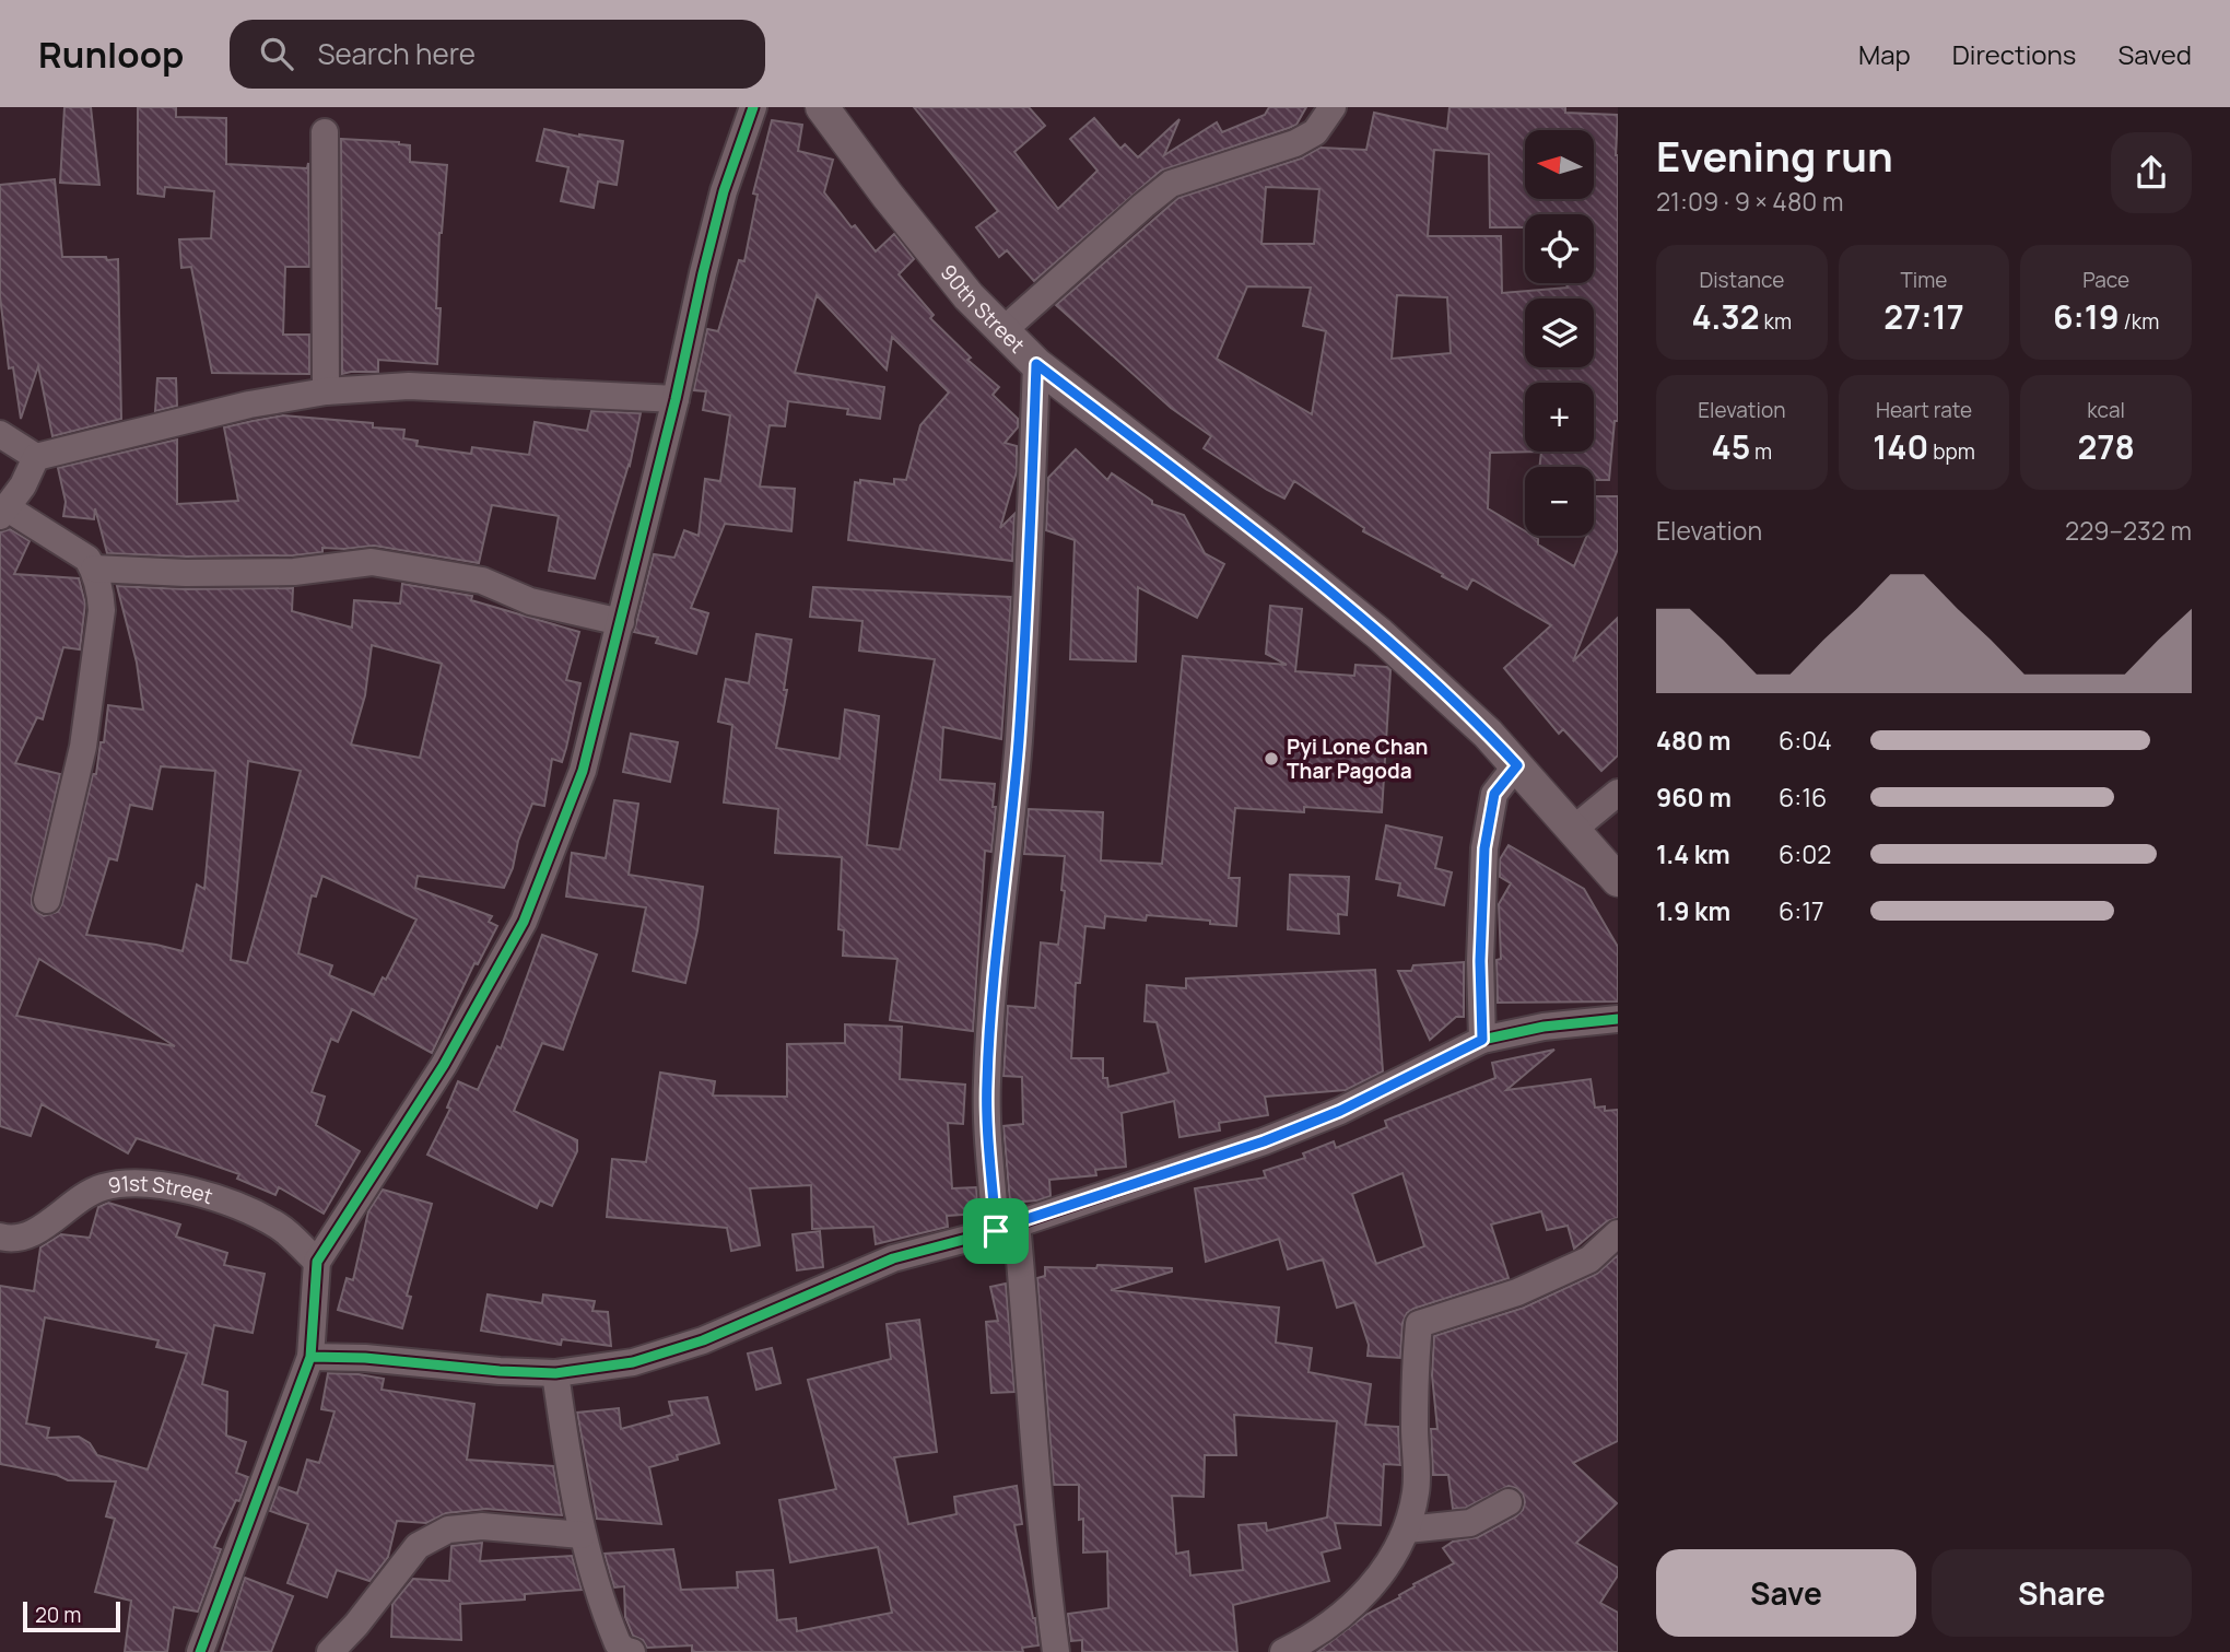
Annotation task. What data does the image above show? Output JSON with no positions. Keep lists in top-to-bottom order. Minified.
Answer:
{"streets":{"street":["90th Street","91st Street"]},"places":["Pyi Lone Chan Thar Pagoda"],"scale_bar":"20 m","north":"left","page":{"header":"Runloop","search":"Search here","nav":["Map","Directions","Saved"],"heading":["Evening run","21:09 · 9 × 480 m"],"map_buttons":["+","−"],"stats":[["Distance","4.32 km"],["Time","27:17"],["Pace","6:19 /km"],["Elevation","45 m"],["Heart rate","140 bpm"],["kcal","278"]],"chart":["Elevation","229–232 m"],"list":[{"name":"480 m","note":"6:04"},{"name":"960 m","note":"6:16"},{"name":"1.4 km","note":"6:02"},{"name":"1.9 km","note":"6:17"}],"buttons":["Save","Share"],"scale":"20 m"}}
